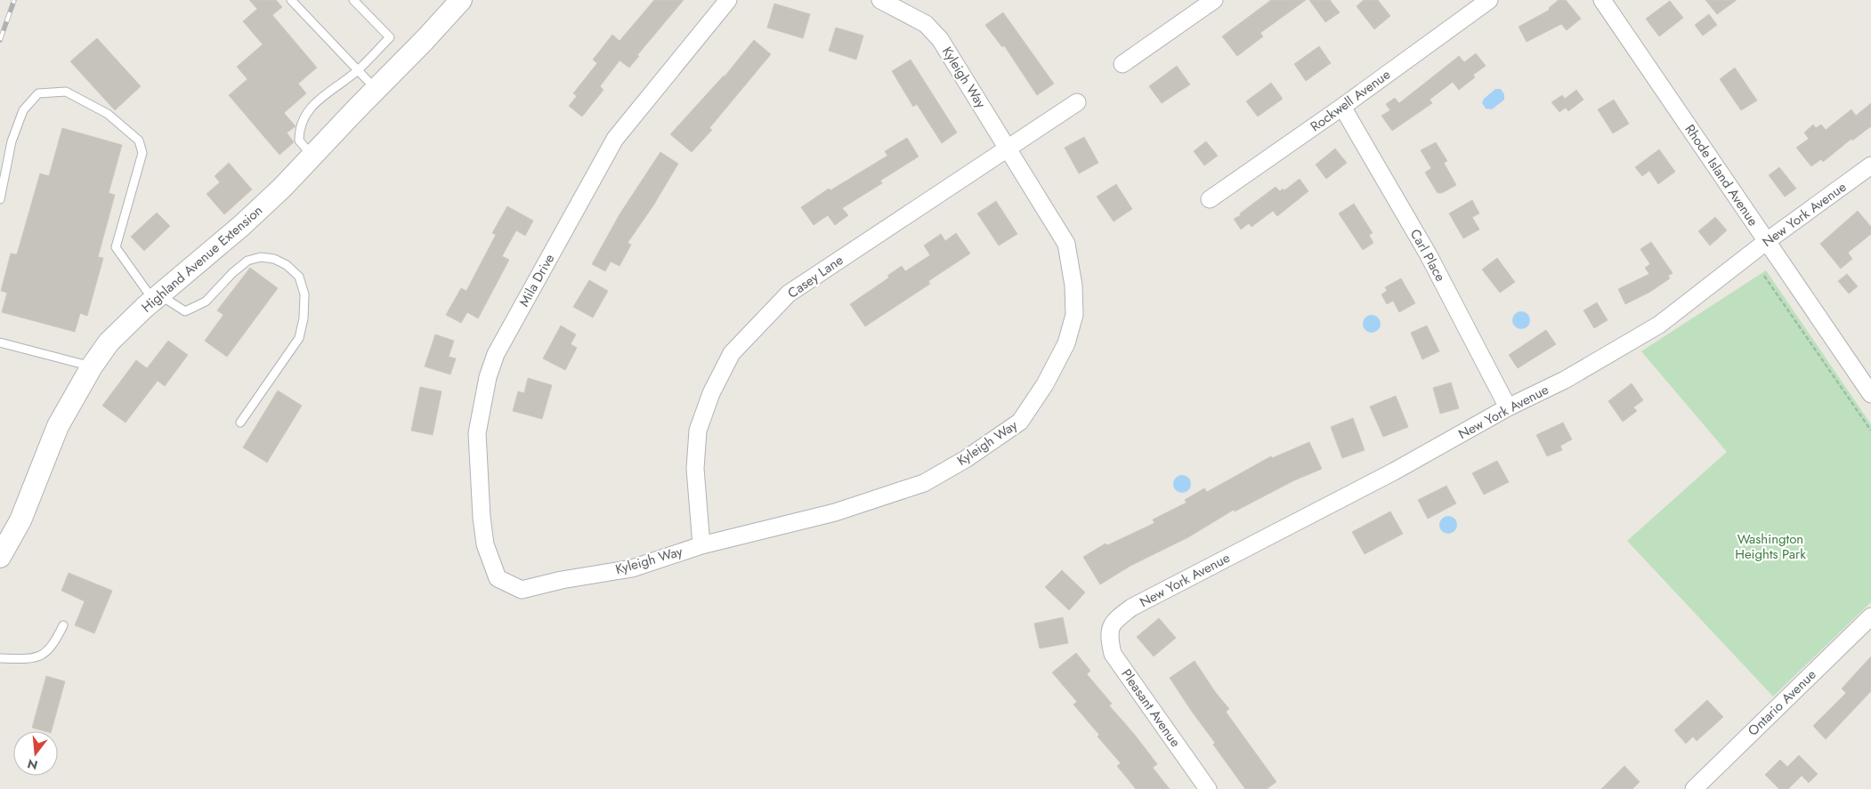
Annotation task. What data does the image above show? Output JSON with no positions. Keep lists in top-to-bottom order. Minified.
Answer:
{"streets":{"street":["Kyleigh Way","Rockwell Avenue","Rhode Island Avenue","New York Avenue","Carl Place","Highland Avenue Extension","Casey Lane","Mila Drive","Ontario Avenue","Pleasant Avenue"]},"crossings":[["Kyleigh Way","Casey Lane"],["Kyleigh Way","Mila Drive"],["Rockwell Avenue","Carl Place"],["Rhode Island Avenue","New York Avenue"],["New York Avenue","Carl Place"],["New York Avenue","Pleasant Avenue"]],"parks":["Washington Heights Park"],"north":"bottom"}
